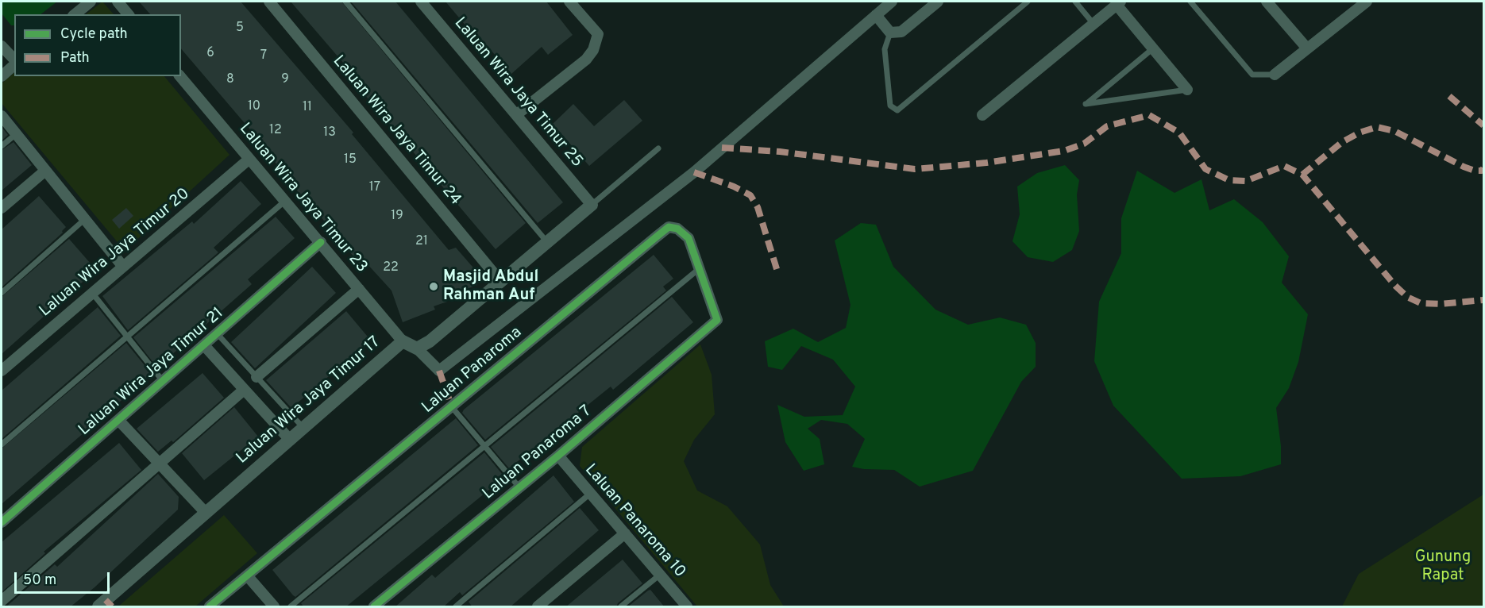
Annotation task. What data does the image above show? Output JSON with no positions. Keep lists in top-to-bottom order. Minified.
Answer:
{"streets":{"street":["Laluan Wira Jaya Timur 25","Laluan Wira Jaya Timur 24","Laluan Wira Jaya Timur 23","Laluan Wira Jaya Timur 20","Laluan Panaroma","Laluan Wira Jaya Timur 21","Laluan Wira Jaya Timur 17","Laluan Panaroma 7","Laluan Panaroma 10"]},"crossings":[["Laluan Wira Jaya Timur 23","Laluan Wira Jaya Timur 20"],["Laluan Wira Jaya Timur 23","Laluan Wira Jaya Timur 21"],["Laluan Wira Jaya Timur 23","Laluan Wira Jaya Timur 17"],["Laluan Panaroma","Laluan Panaroma 7"],["Laluan Panaroma 7","Laluan Panaroma 10"]],"parks":["Gunung Rapat"],"places":["Masjid Abdul Rahman Auf"],"house_numbers":["5","6","7","8","9","10","11","12","13","15","17","19","21","22"],"legend":["Cycle path","Path"],"scale_bar":"50 m"}
